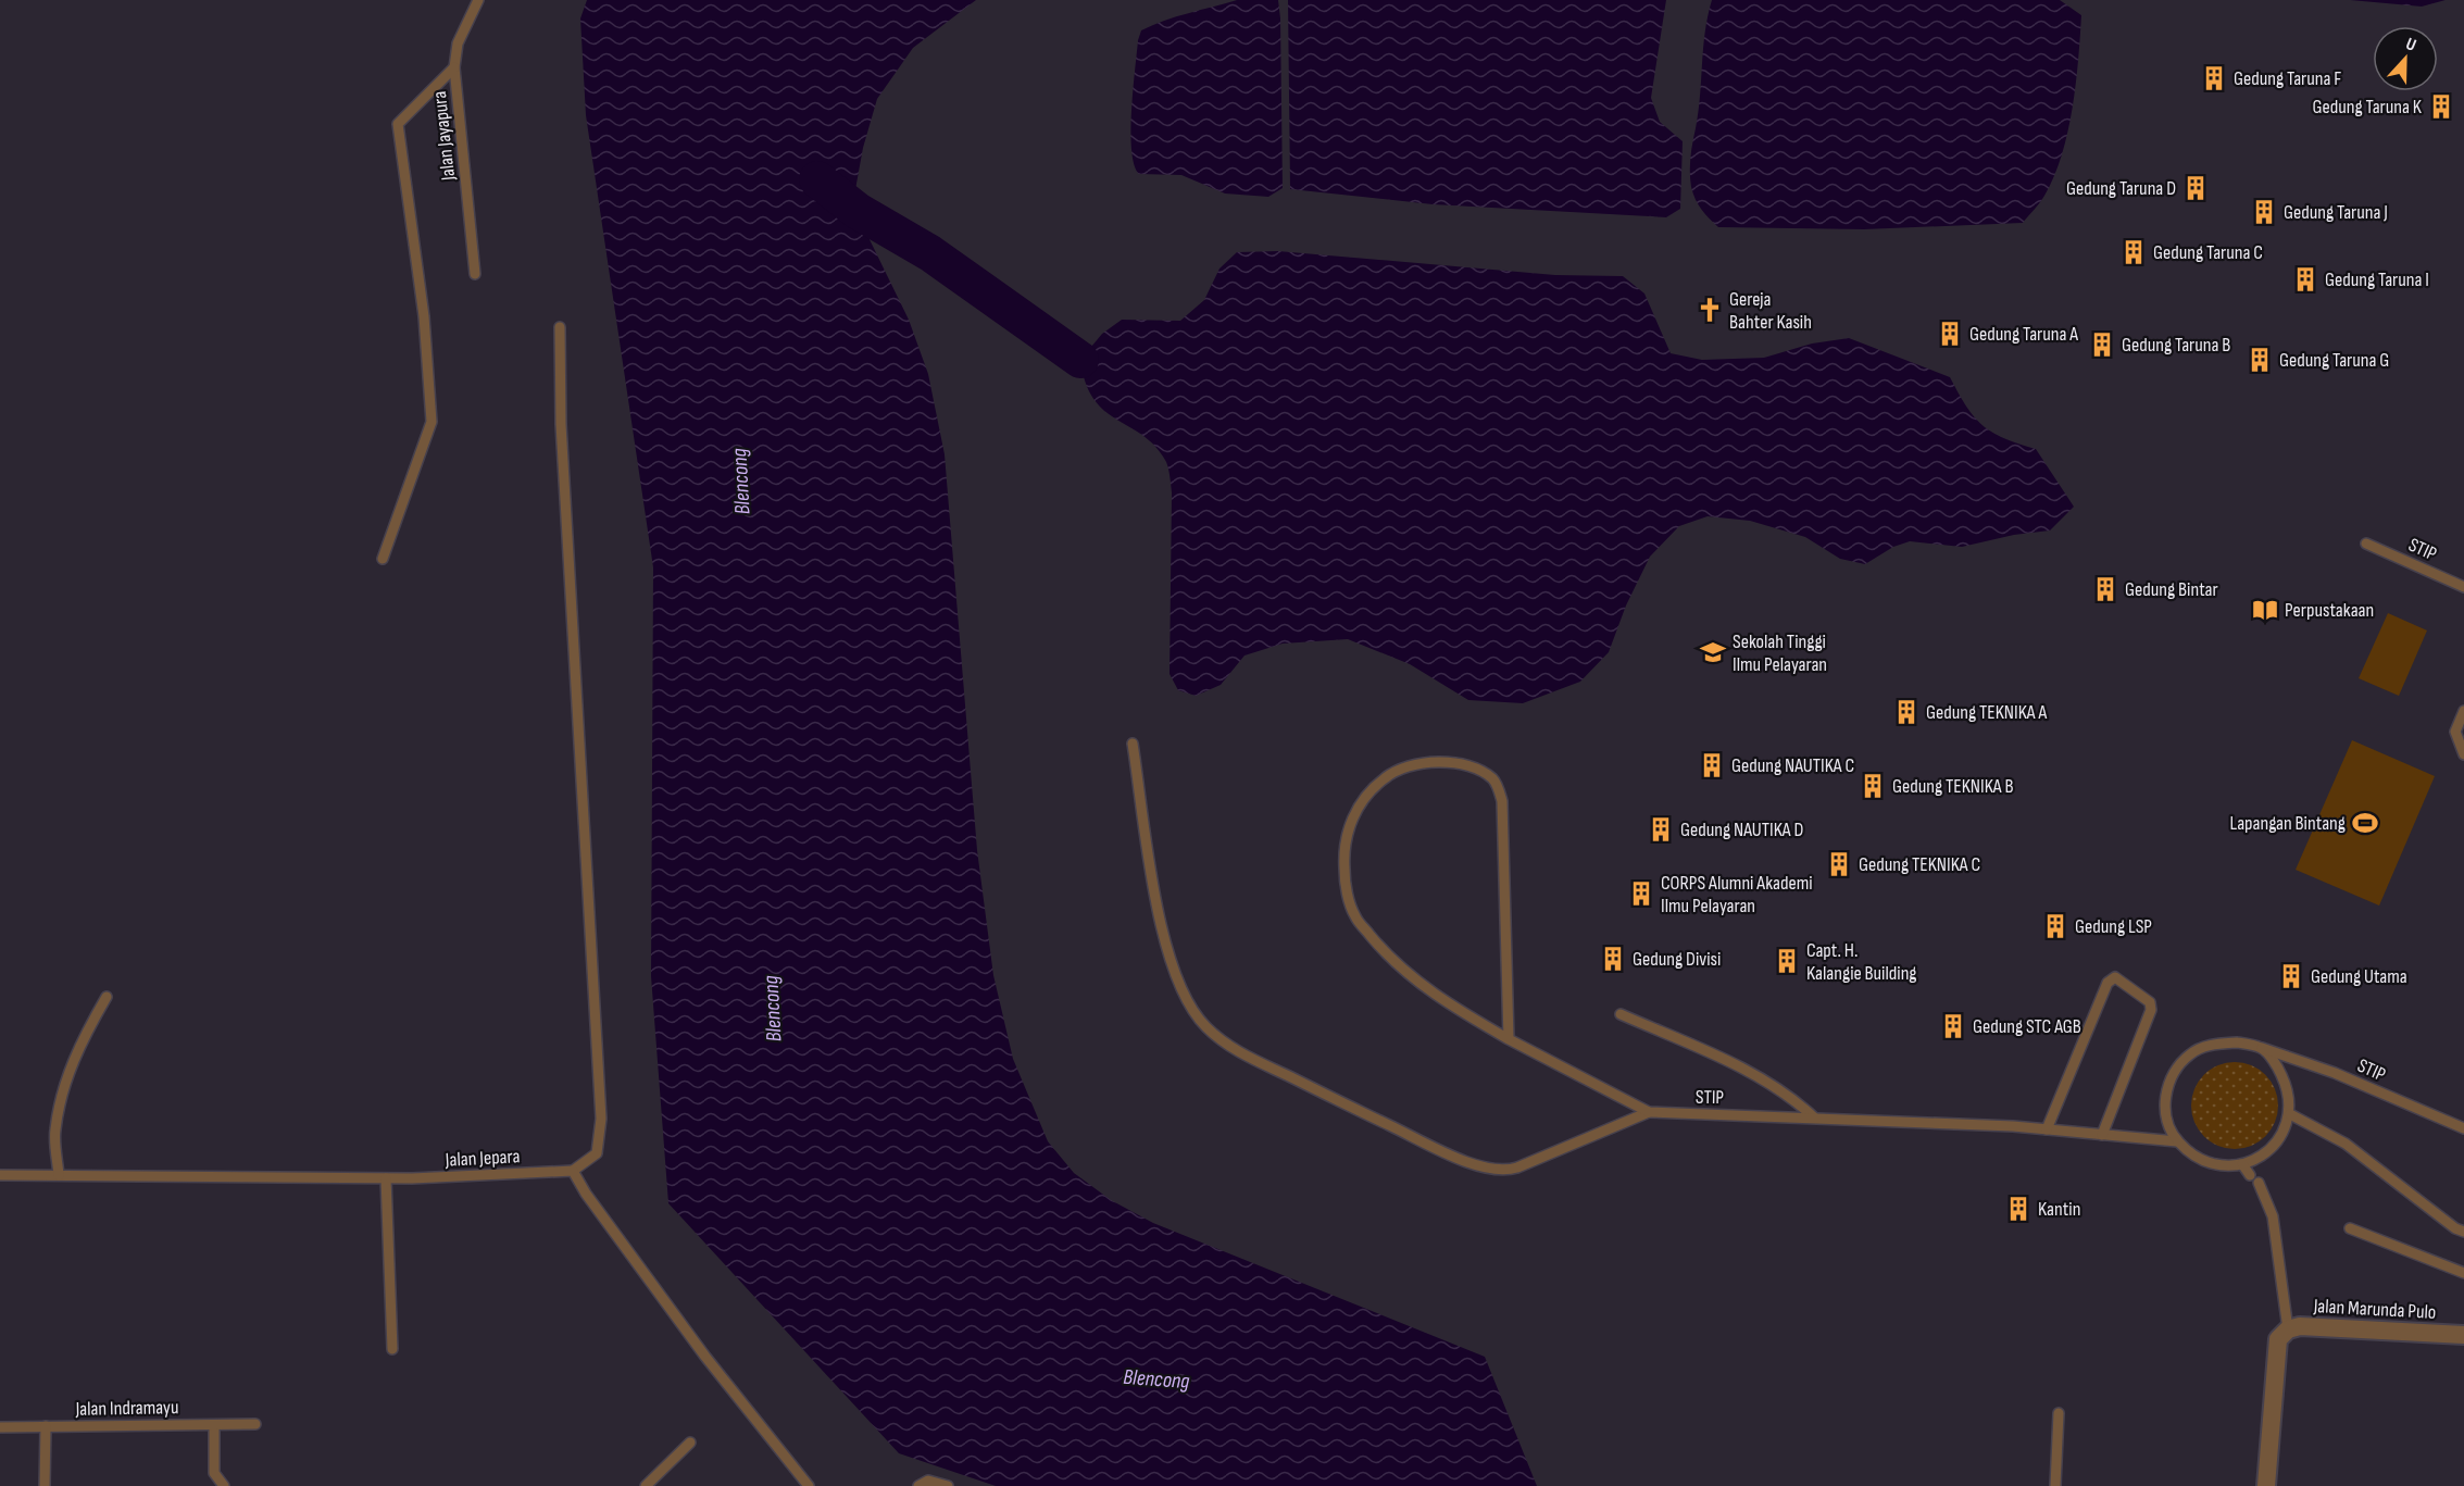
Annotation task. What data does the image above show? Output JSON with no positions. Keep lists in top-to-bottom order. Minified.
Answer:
{"streets":{"street":["Jalan Marunda Pulo"],"lane":["Jalan Jayapura","STIP","Jalan Jepara","Jalan Indramayu"]},"water":["Blencong"],"places":{"building":["Gedung Taruna F","Gedung Taruna K","Gedung Taruna D","Gedung Taruna J","Gedung Taruna C","Gedung Taruna I","Gedung Taruna A","Gedung Taruna B","Gedung Taruna G","Gedung Bintar","Gedung TEKNIKA A","Gedung NAUTIKA C","Gedung TEKNIKA B","Gedung NAUTIKA D","Gedung TEKNIKA C","CORPS Alumni Akademi Ilmu Pelayaran","Gedung LSP","Gedung Divisi","Capt. H. Kalangie Building","Gedung Utama","Gedung STC AGB","Kantin"],"church":["Gereja Bahter Kasih"],"library":["Perpustakaan"],"school or university":["Sekolah Tinggi Ilmu Pelayaran"],"sports":["Lapangan Bintang"]},"north":"top"}
